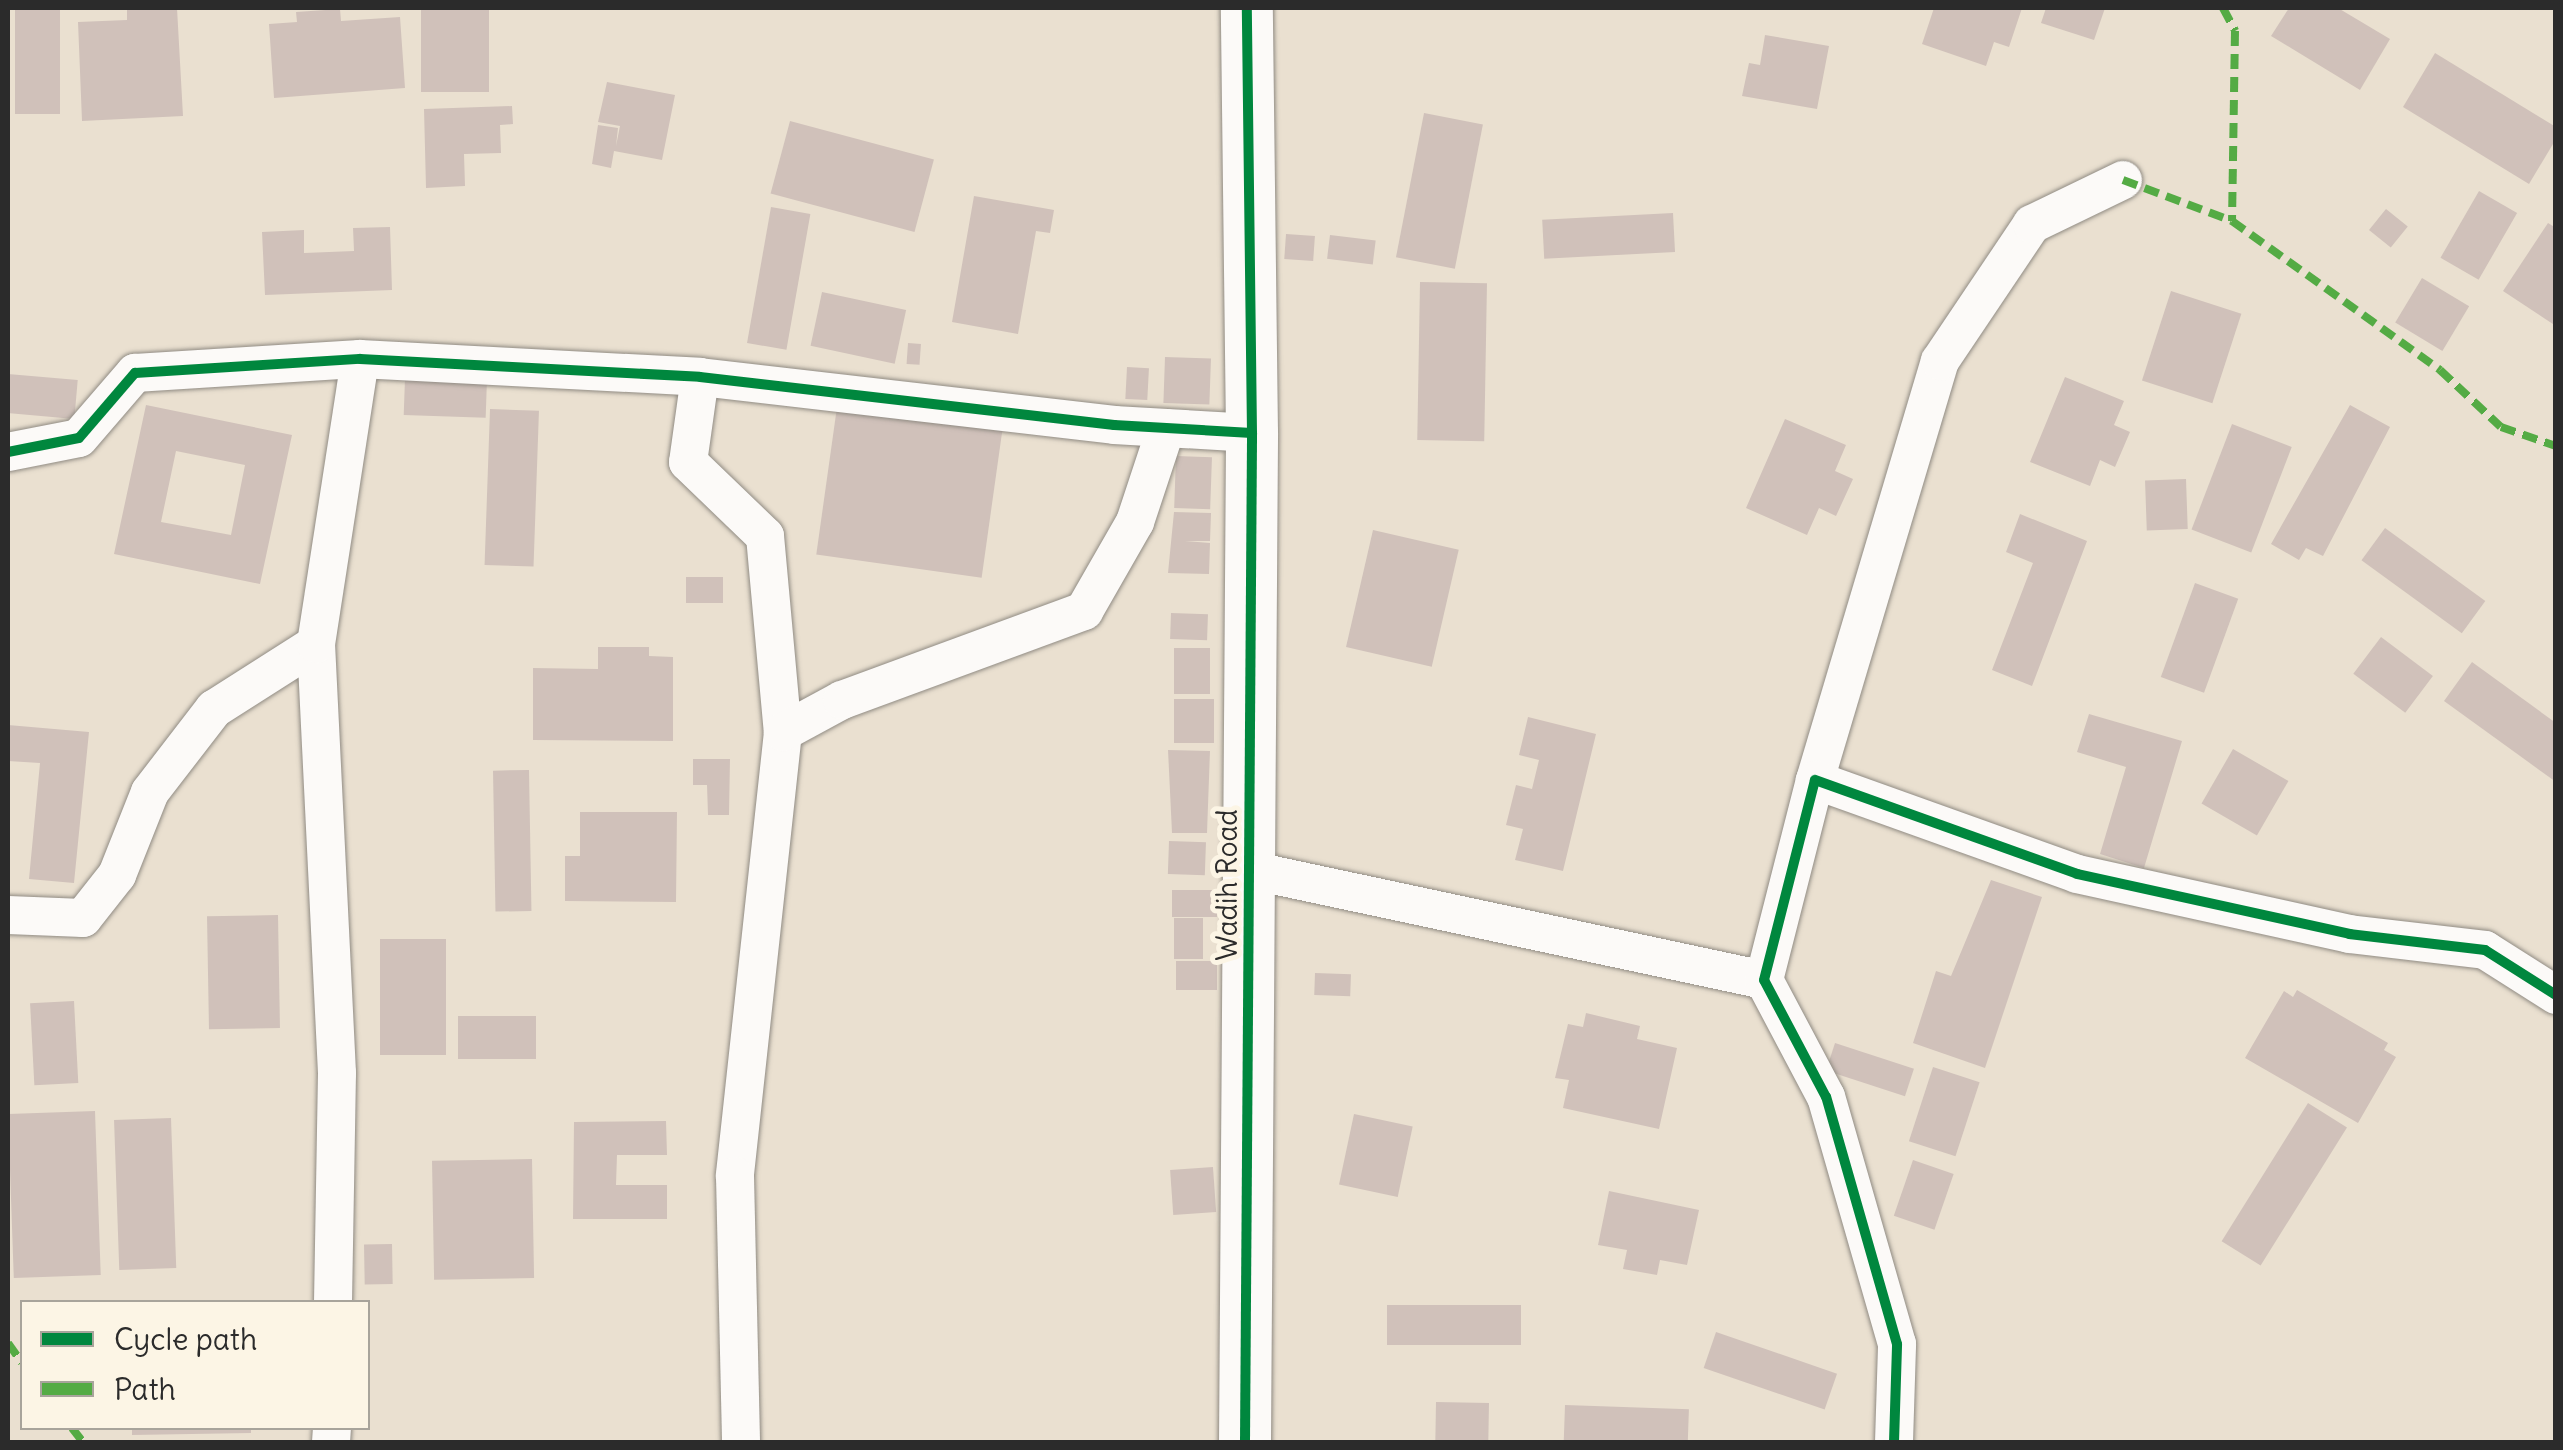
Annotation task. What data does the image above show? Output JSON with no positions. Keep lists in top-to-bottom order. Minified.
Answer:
{"streets":{"street":["Wadih Road"]},"legend":["Cycle path","Path"]}
